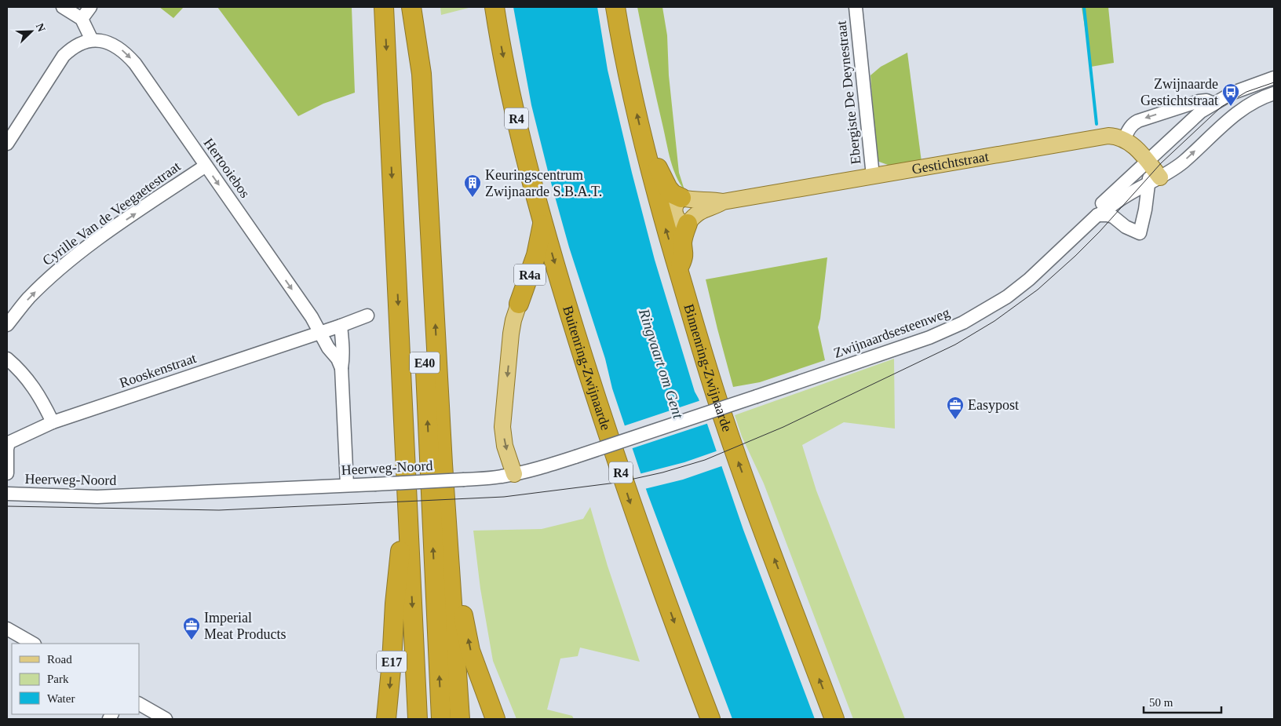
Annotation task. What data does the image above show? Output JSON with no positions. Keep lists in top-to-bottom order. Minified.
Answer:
{"streets":{"highway":["R4","R4a","E40","Buitenring-Zwijnaarde","Binnenring-Zwijnaarde","E17"],"main road":["Gestichtstraat"],"street":["Ebergiste De Deynestraat","Hertooiebos","Cyrille Van de Veegaetestraat","Zwijnaardsesteenweg","Rooskenstraat","Heerweg-Noord"]},"crossings":[["Ebergiste De Deynestraat","Gestichtstraat"],["Hertooiebos","Cyrille Van de Veegaetestraat"],["Hertooiebos","Rooskenstraat"],["R4a","Buitenring-Zwijnaarde"],["R4a","Heerweg-Noord"],["Zwijnaardsesteenweg","Heerweg-Noord"],["E40","E17"]],"one_way":["Hertooiebos","Cyrille Van de Veegaetestraat","Binnenring-Zwijnaarde"],"water":["Ringvaart om Gent"],"places":{"bus stop":["Zwijnaarde Gestichtstraat"],"building":["Keuringscentrum Zwijnaarde S.B.A.T."],"office":["Easypost","Imperial Meat Products"]},"legend":["Road","Park","Water"],"scale_bar":"50 m","north":"top right"}
